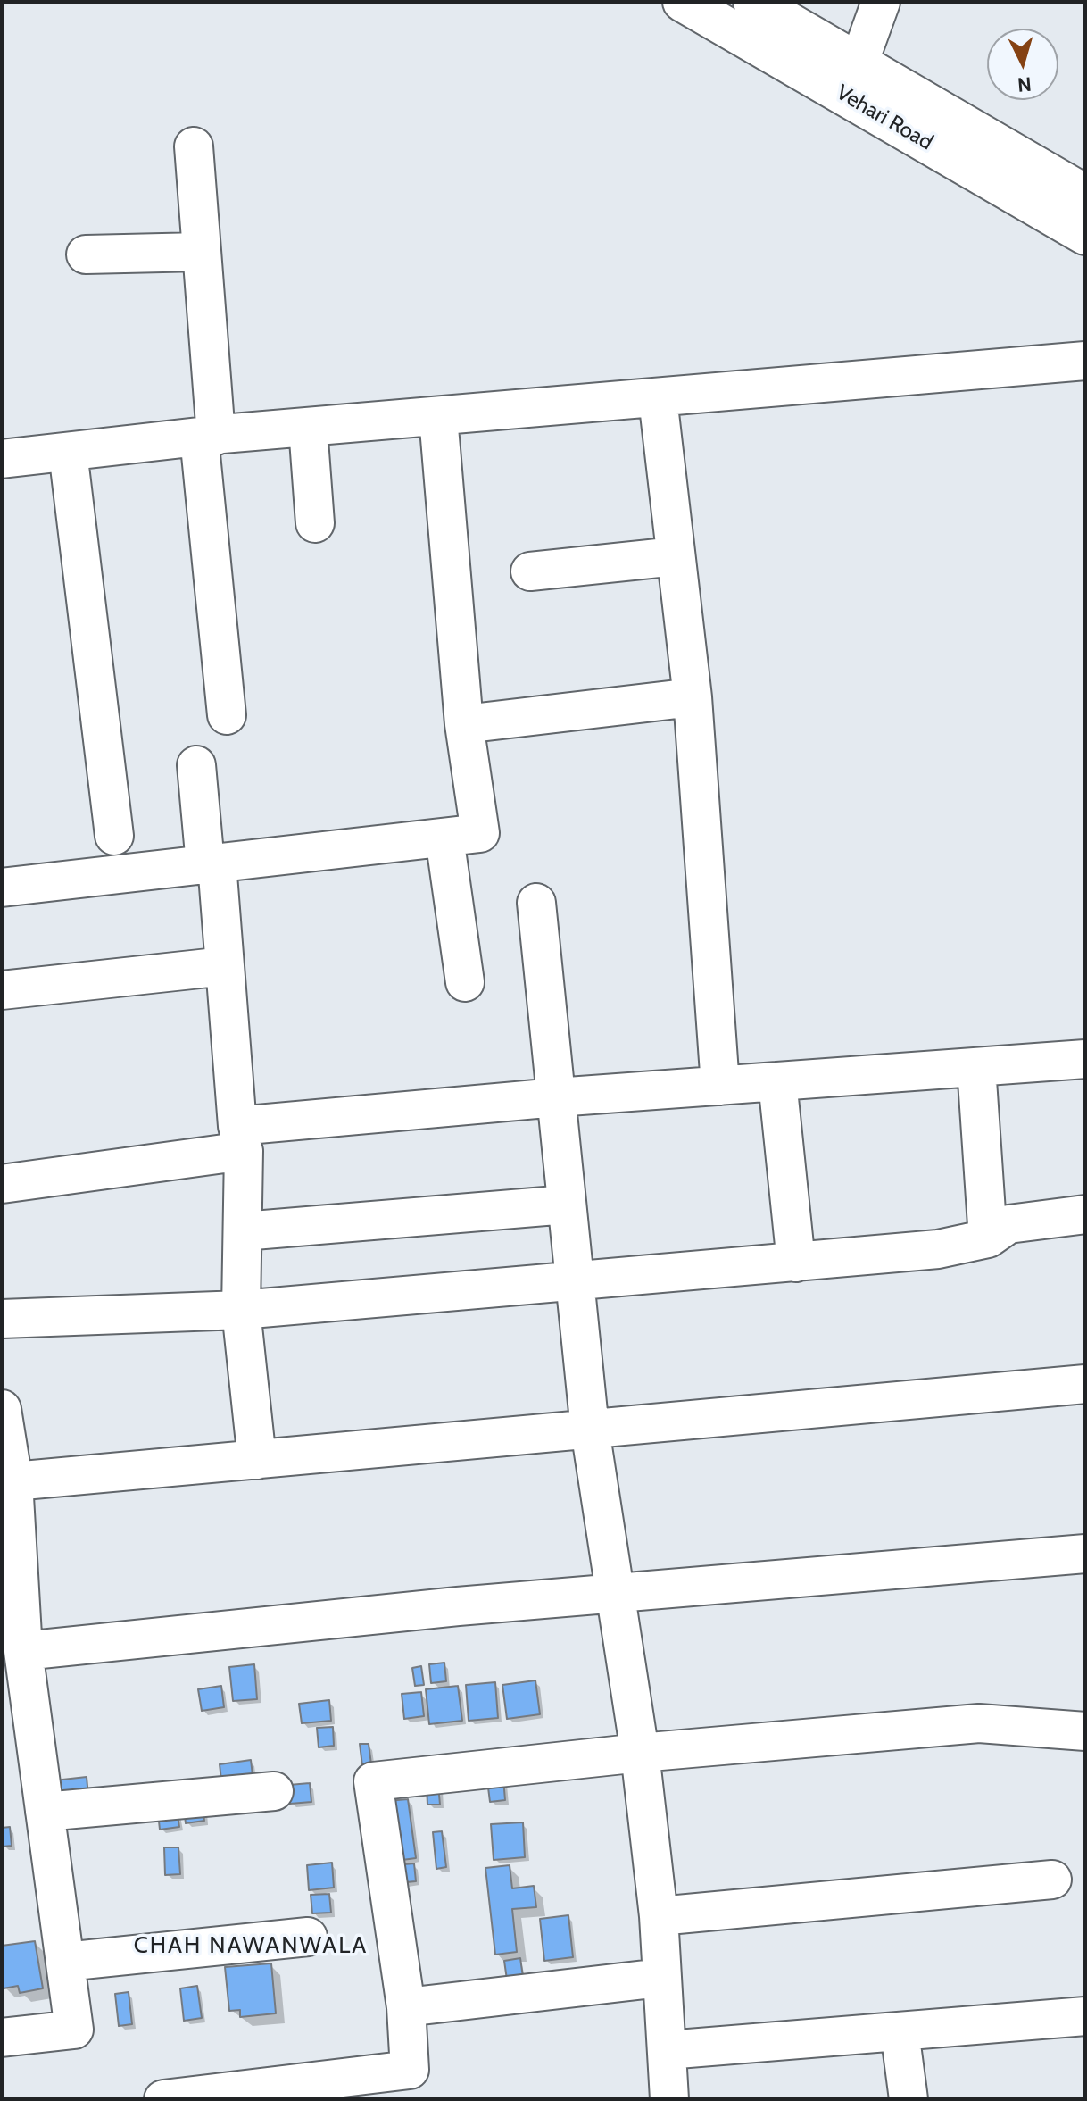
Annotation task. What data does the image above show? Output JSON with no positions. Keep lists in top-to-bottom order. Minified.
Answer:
{"streets":{"main road":["Vehari Road"]},"districts":["CHAH NAWANWALA"],"north":"bottom"}
